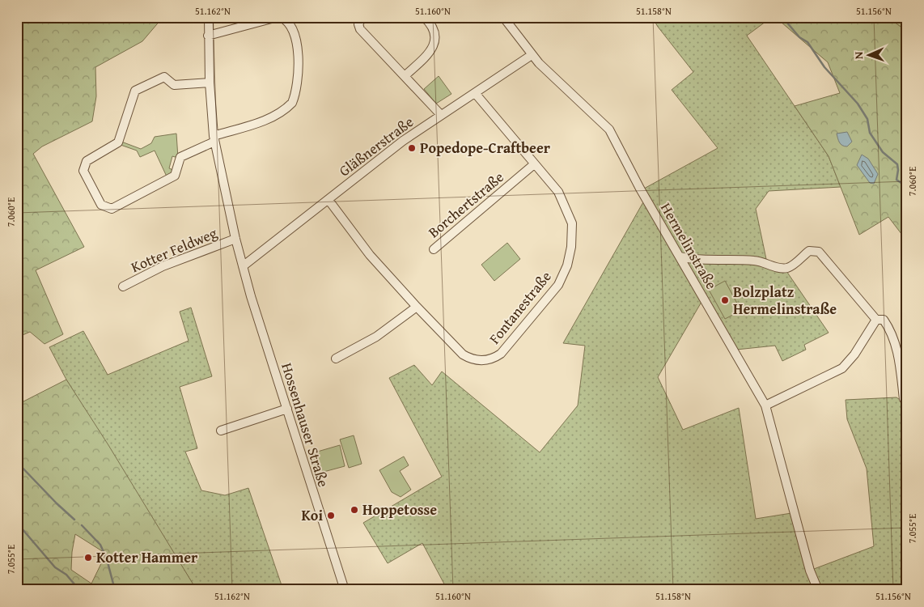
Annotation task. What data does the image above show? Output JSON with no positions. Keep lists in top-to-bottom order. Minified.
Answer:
{"streets":{"street":["Gläßnerstraße","Borchertstraße","Hermelinstraße","Kotter Feldweg","Fontanestraße","Hossenhauser Straße"]},"crossings":[["Gläßnerstraße","Hermelinstraße"],["Gläßnerstraße","Fontanestraße"],["Gläßnerstraße","Hossenhauser Straße"],["Borchertstraße","Fontanestraße"],["Kotter Feldweg","Hossenhauser Straße"]],"places":["Popedope-Craftbeer","Bolzplatz Hermelinstraße","Hoppetosse","Koi","Kotter Hammer"],"north":"left","coordinates":["51.162°N","51.160°N","51.158°N","51.156°N","7.060°E","7.055°E"]}
